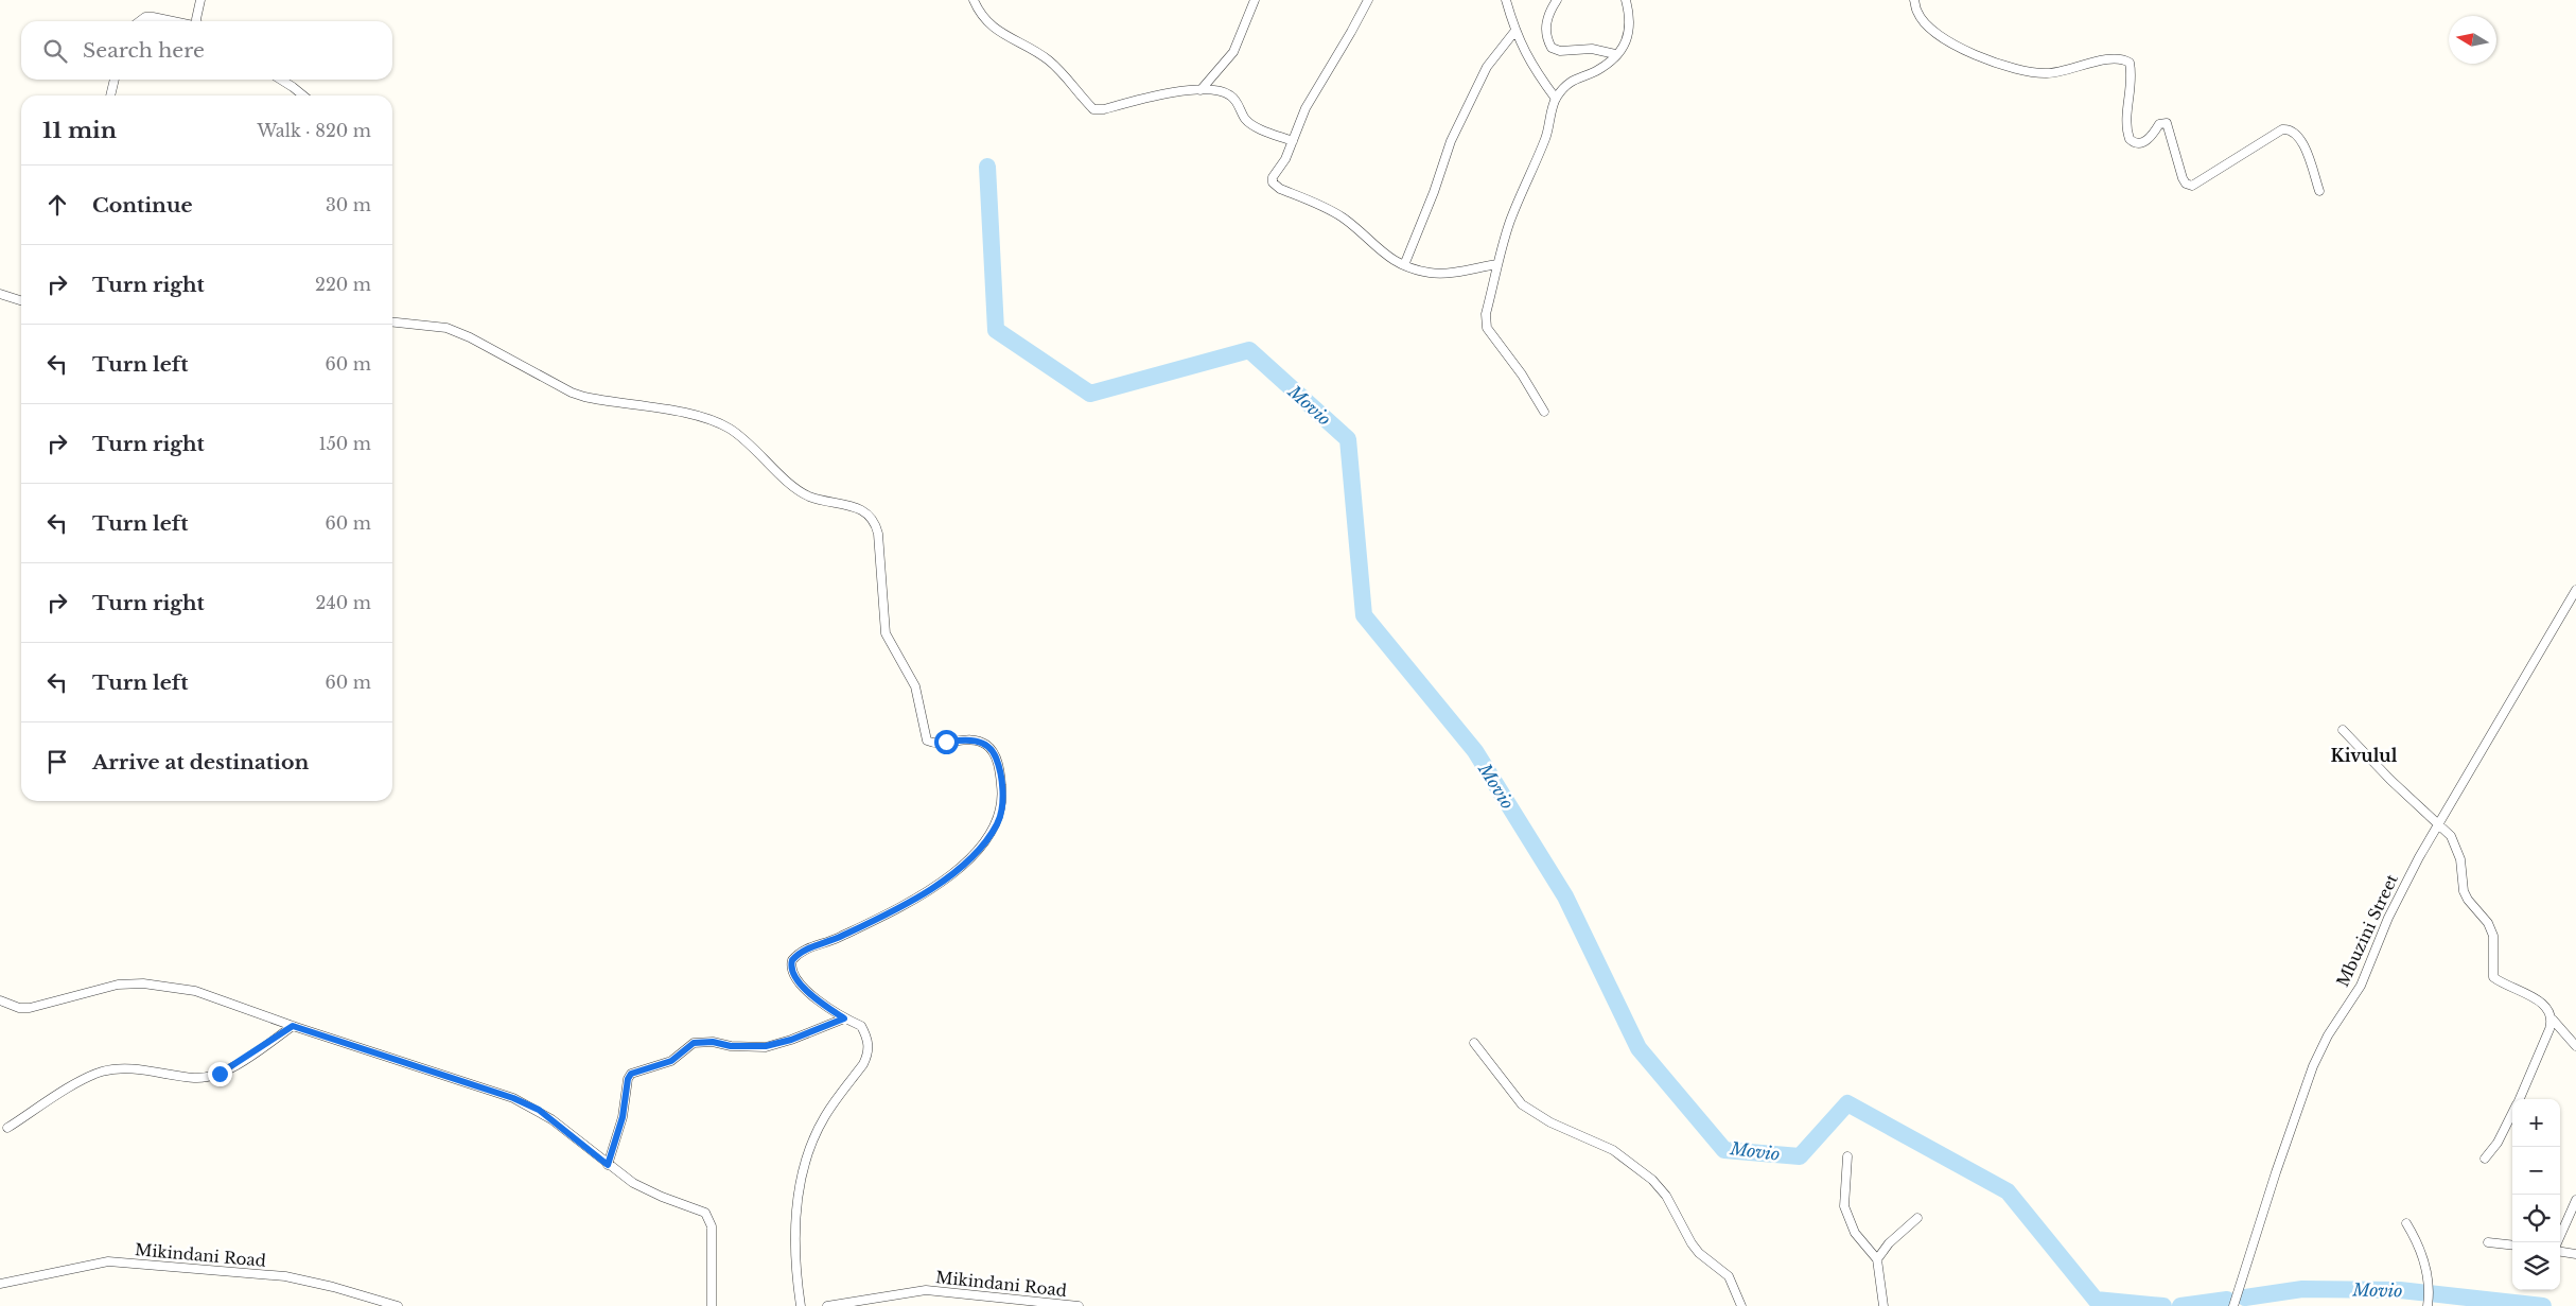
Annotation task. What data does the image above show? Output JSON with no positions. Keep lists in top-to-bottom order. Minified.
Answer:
{"streets":{"street":["Mbuzini Street","Mikindani Road"]},"districts":["Kivulul"],"water":["Movio"],"north":"left","page":{"search":"Search here","heading":["11 min","Walk · 820 m"],"list":[["Continue","30 m"],["Turn right","220 m"],["Turn left","60 m"],["Turn right","150 m"],["Turn left","60 m"],["Turn right","240 m"],["Turn left","60 m"],"Arrive at destination"],"map_buttons":["+","−"]}}
